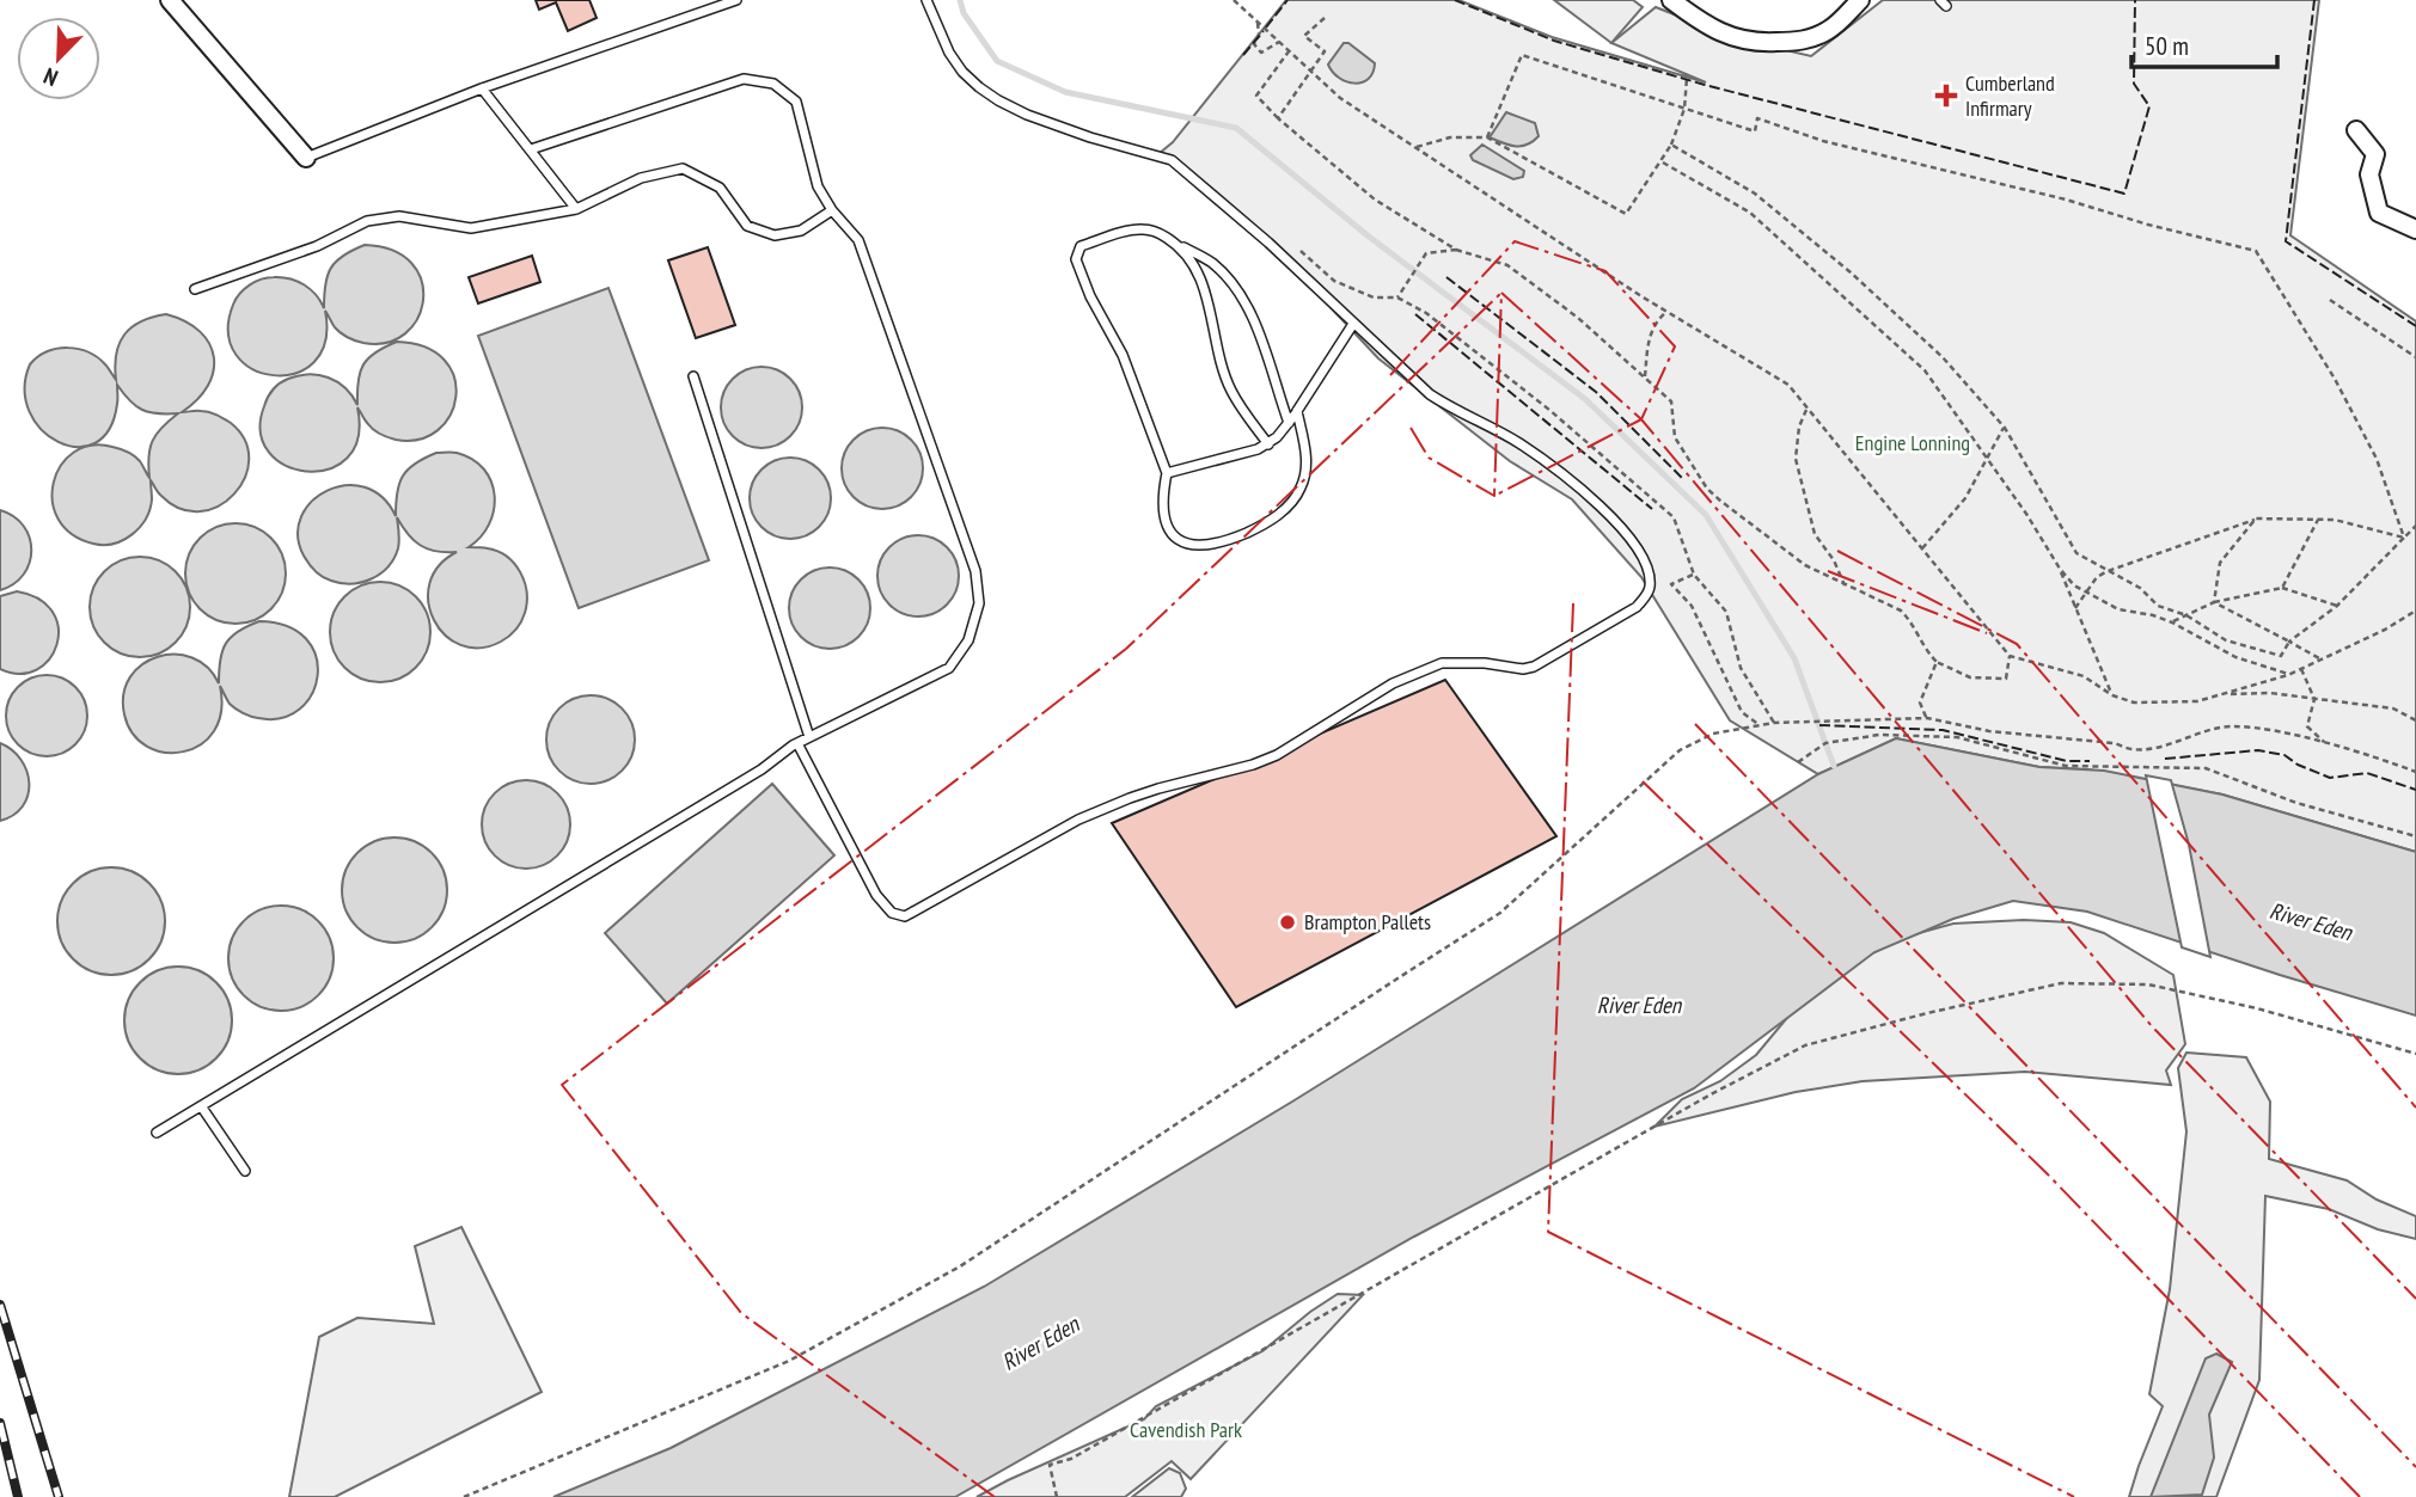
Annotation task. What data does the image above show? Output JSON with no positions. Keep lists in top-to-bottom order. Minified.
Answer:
{"water":["River Eden"],"parks":["Engine Lonning","Cavendish Park"],"places":{"health":["Cumberland Infirmary"],"other":["Brampton Pallets"]},"scale_bar":"50 m","north":"bottom left"}
